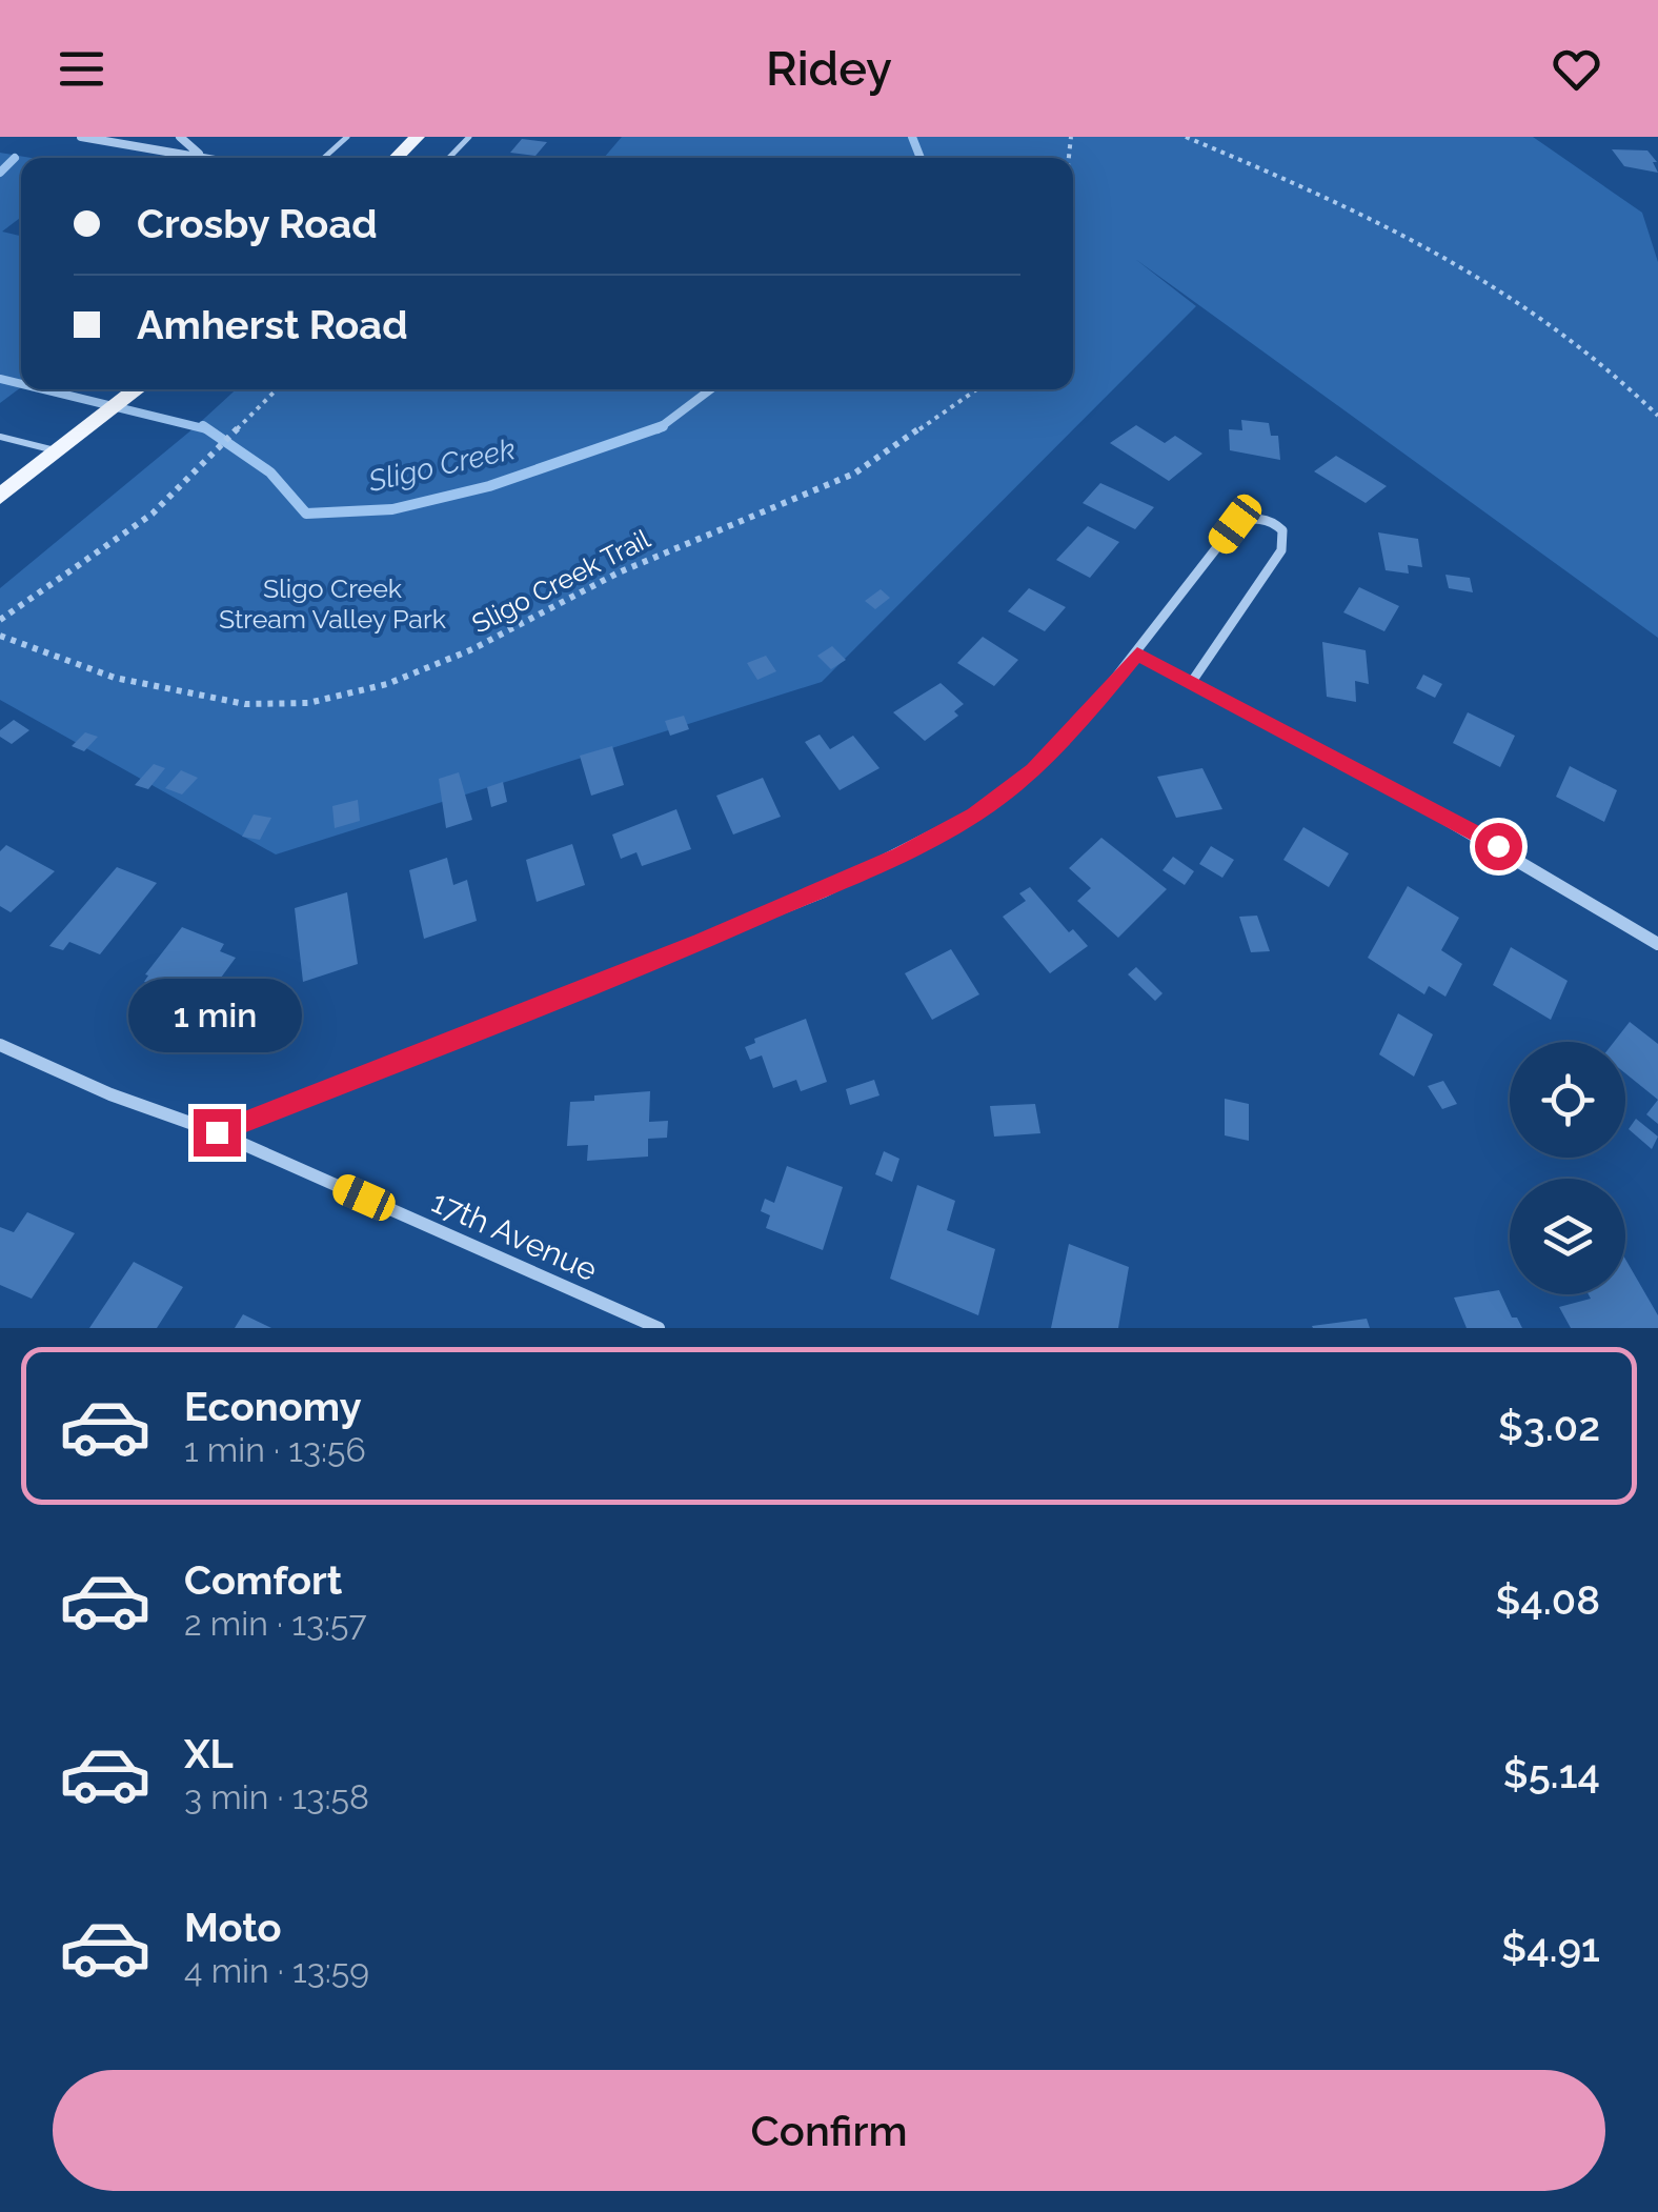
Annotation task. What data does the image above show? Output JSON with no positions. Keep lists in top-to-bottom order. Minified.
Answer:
{"streets":{"street":["17th Avenue"],"path":["Sligo Creek Trail"]},"water":["Sligo Creek"],"parks":["Sligo Creek Stream Valley Park"],"page":{"header":"Ridey","banner":["Crosby Road","Amherst Road"],"bubble":"1 min","list":[{"name":"Economy","note":"1 min · 13:56","value":"$3.02"},{"name":"Comfort","note":"2 min · 13:57","value":"$4.08"},{"name":"XL","note":"3 min · 13:58","value":"$5.14"},{"name":"Moto","note":"4 min · 13:59","value":"$4.91"}],"buttons":"Confirm"}}
